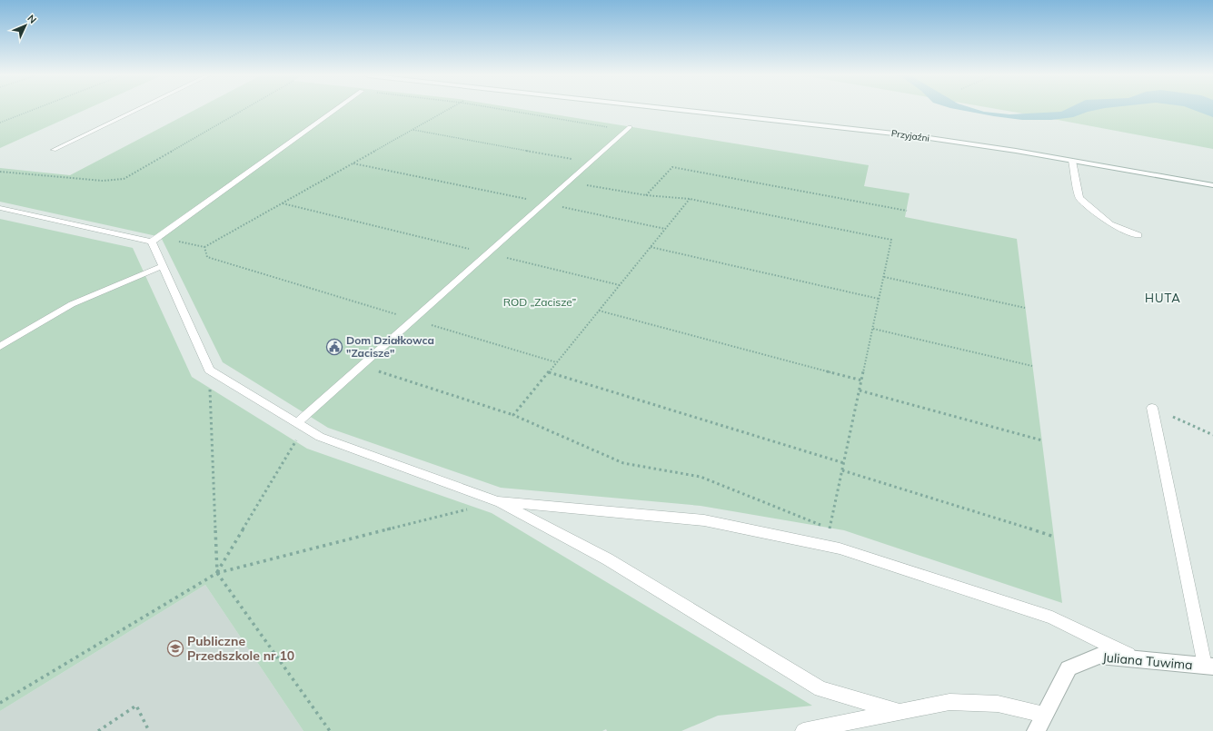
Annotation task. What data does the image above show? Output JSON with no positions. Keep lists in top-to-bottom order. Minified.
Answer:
{"streets":{"main road":["Przyjaźni","Juliana Tuwima"]},"districts":["HUTA"],"parks":["ROD „Zacisze”"],"places":{"public building":["Dom Działkowca \"Zacisze\""],"school or university":["Publiczne Przedszkole nr 10"]},"north":"top right"}
